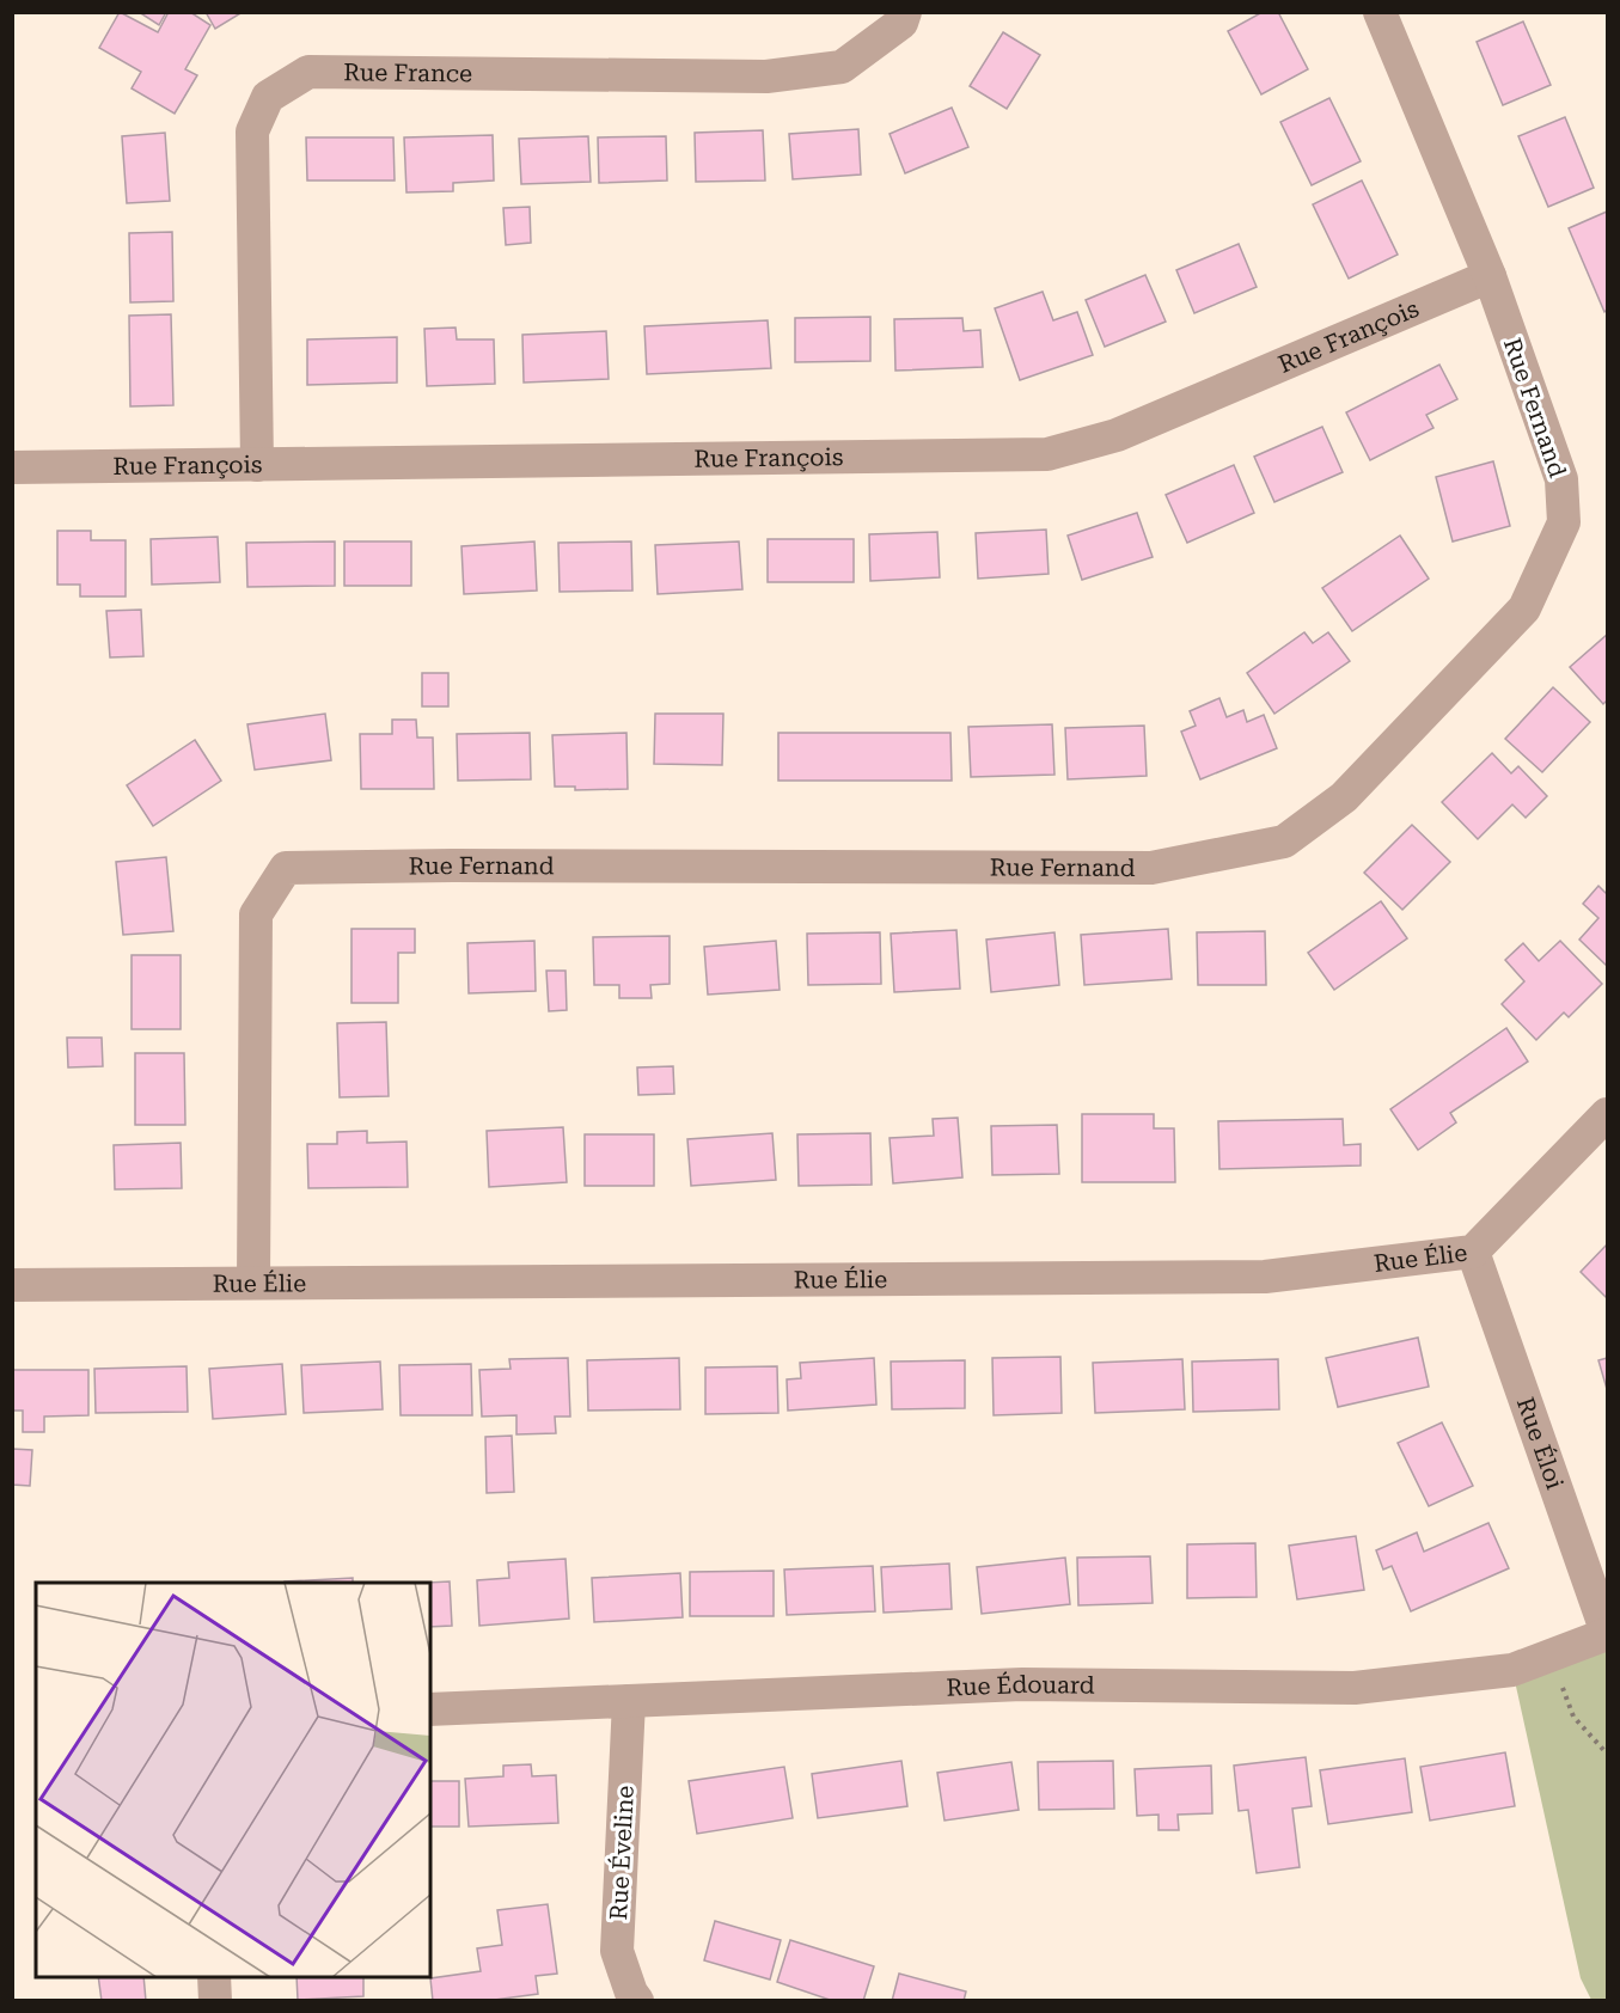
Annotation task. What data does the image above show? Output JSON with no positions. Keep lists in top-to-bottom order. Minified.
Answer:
{"streets":{"street":["Rue France","Rue François","Rue Fernand","Rue Élie","Rue Éloi","Rue Édouard","Rue Éveline"]},"crossings":[["Rue France","Rue François"],["Rue François","Rue Fernand"],["Rue Fernand","Rue Élie"],["Rue Élie","Rue Éloi"],["Rue Éloi","Rue Édouard"],["Rue Édouard","Rue Éveline"]]}
